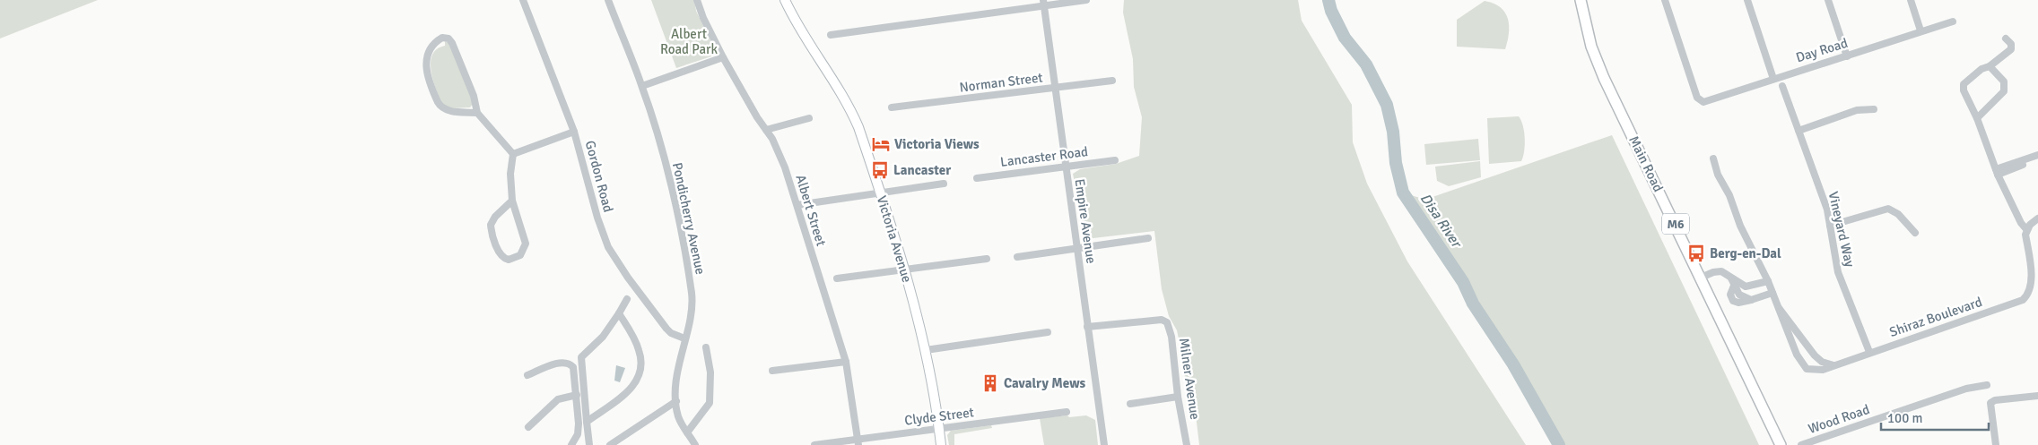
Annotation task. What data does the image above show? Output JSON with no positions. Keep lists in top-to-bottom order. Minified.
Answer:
{"streets":{"main road":["Main Road","M6"],"street":["Day Road","Norman Street","Lancaster Road","Gordon Road","Albert Street","Pondicherry Avenue","Empire Avenue","Vineyard Way","Victoria Avenue","Shiraz Boulevard","Milner Avenue","Clyde Street","Wood Road"]},"crossings":[["Norman Street","Empire Avenue"],["Lancaster Road","Empire Avenue"],["Gordon Road","Pondicherry Avenue"],["Albert Street","Clyde Street"],["Empire Avenue","Milner Avenue"],["Vineyard Way","Shiraz Boulevard"],["Victoria Avenue","Clyde Street"]],"water":["Disa River"],"parks":["Albert Road Park"],"places":{"hotel":["Victoria Views"],"bus stop":["Lancaster","Berg-en-Dal"],"building":["Cavalry Mews"]},"scale_bar":"100 m"}
